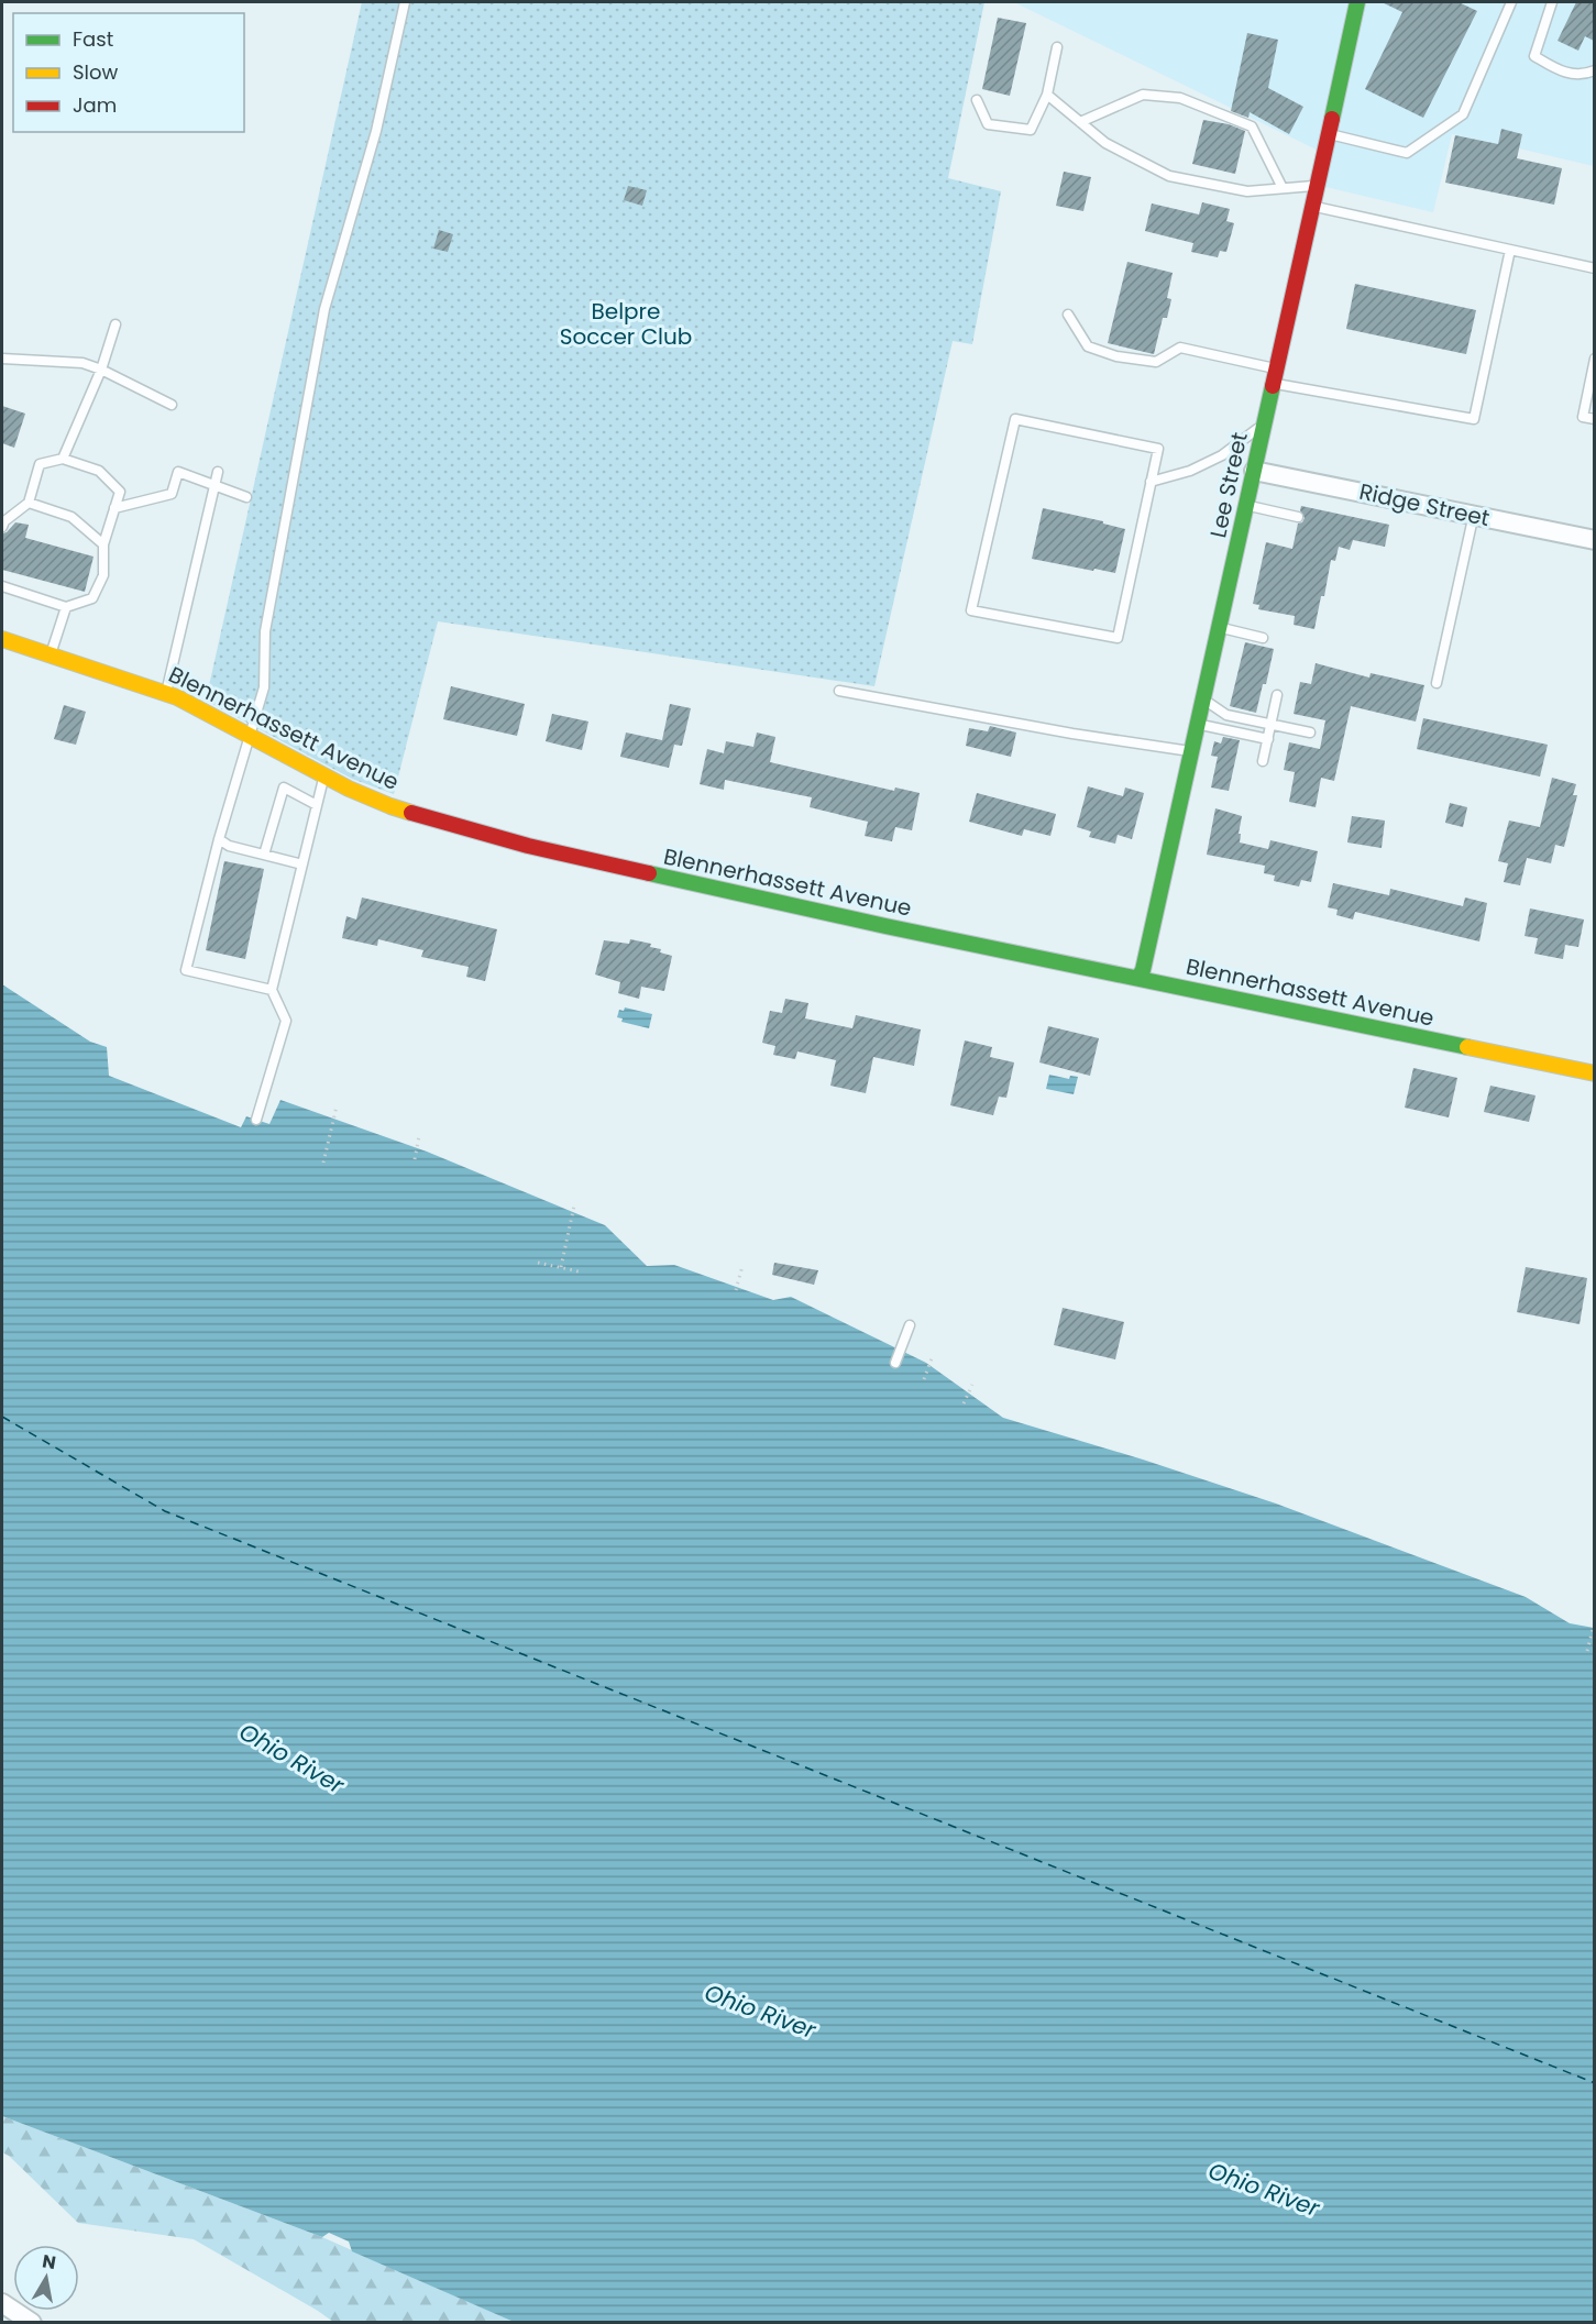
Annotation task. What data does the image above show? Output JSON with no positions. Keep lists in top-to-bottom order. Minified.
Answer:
{"streets":{"street":["Lee Street","Ridge Street","Blennerhassett Avenue"]},"crossings":[["Lee Street","Ridge Street"],["Lee Street","Blennerhassett Avenue"]],"water":["Ohio River"],"parks":["Belpre Soccer Club"],"legend":["Fast","Slow","Jam"],"north":"top"}
